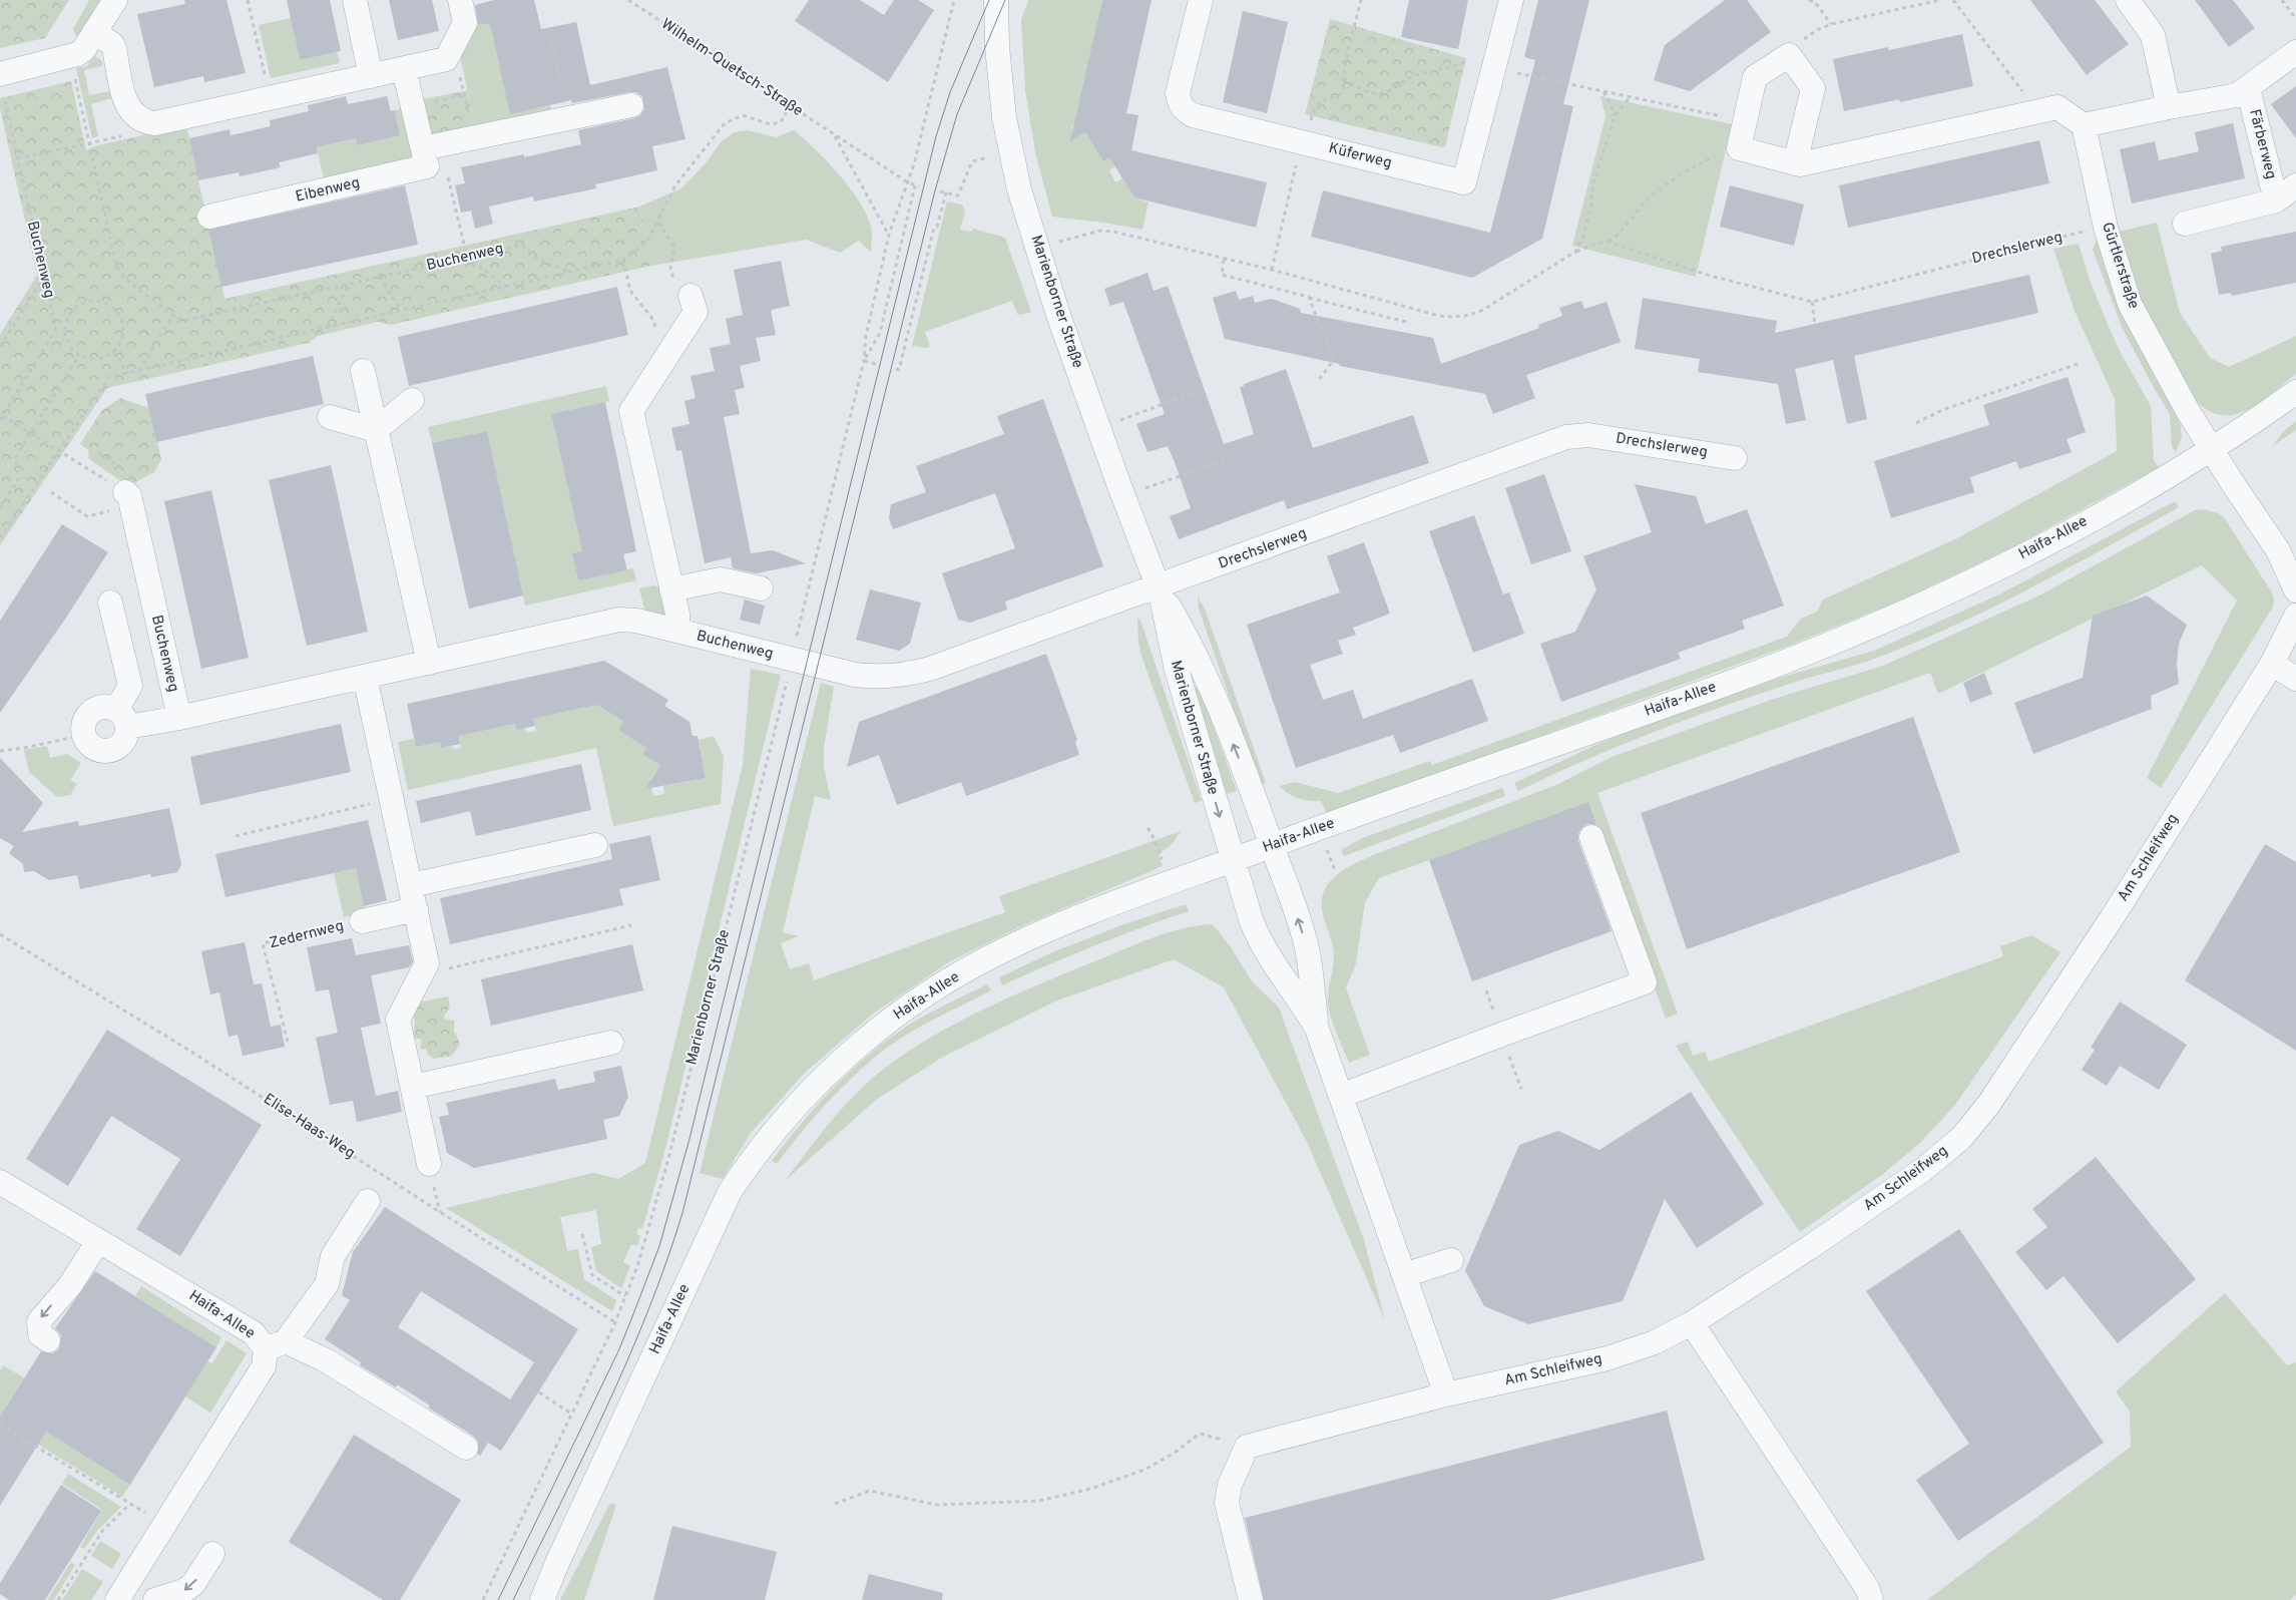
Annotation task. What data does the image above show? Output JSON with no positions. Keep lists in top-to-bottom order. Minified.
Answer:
{"streets":{"street":["Färberweg","Küferweg","Eibenweg","Drechslerweg","Buchenweg","Gürtlerstraße","Marienborner Straße","Haifa-Allee","Am Schleifweg","Zedernweg"],"path":["Wilhelm-Quetsch-Straße","Elise-Haas-Weg"]},"crossings":[["Wilhelm-Quetsch-Straße","Marienborner Straße"],["Drechslerweg","Buchenweg"],["Drechslerweg","Gürtlerstraße"],["Drechslerweg","Marienborner Straße"],["Buchenweg","Marienborner Straße"],["Gürtlerstraße","Haifa-Allee"],["Marienborner Straße","Haifa-Allee"],["Marienborner Straße","Elise-Haas-Weg"]]}
